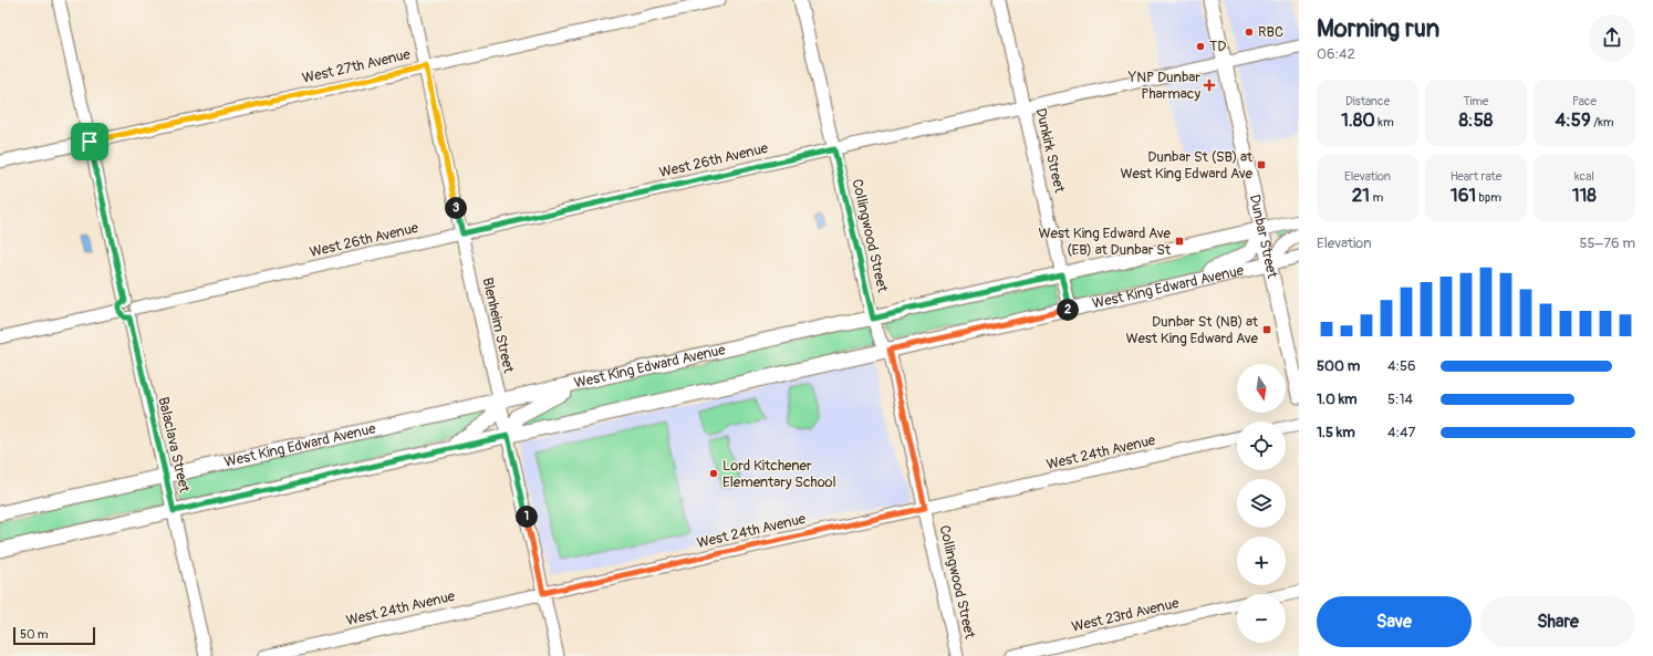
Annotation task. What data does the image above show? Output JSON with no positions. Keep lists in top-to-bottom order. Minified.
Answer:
{"streets":{"main road":["Dunbar Street","West King Edward Avenue"],"street":["West 27th Avenue","Dunkirk Street","West 26th Avenue","Collingwood Street","Blenheim Street","Balaclava Street","West 24th Avenue","West 23rd Avenue"]},"crossings":[["West 27th Avenue","Blenheim Street"],["West 27th Avenue","Balaclava Street"],["Dunkirk Street","West 26th Avenue"],["Dunkirk Street","West King Edward Avenue"],["West 26th Avenue","Collingwood Street"],["West 26th Avenue","Dunbar Street"],["West 26th Avenue","Blenheim Street"],["West 26th Avenue","Balaclava Street"],["Collingwood Street","West King Edward Avenue"],["Collingwood Street","West 24th Avenue"],["Dunbar Street","West King Edward Avenue"],["West King Edward Avenue","Blenheim Street"],["West King Edward Avenue","Balaclava Street"],["Blenheim Street","West 24th Avenue"]],"places":{"other":["RBC","TD","Lord Kitchener Elementary School"],"health":["YNP Dunbar Pharmacy"],"transit":["Dunbar St (SB) at West King Edward Ave","West King Edward Ave (EB) at Dunbar St","Dunbar St (NB) at West King Edward Ave"]},"scale_bar":"50 m","north":"bottom","page":{"heading":["Morning run","06:42"],"stats":[["Distance","1.80 km"],["Time","8:58"],["Pace","4:59 /km"],["Elevation","21 m"],["Heart rate","161 bpm"],["kcal","118"]],"pins":["3","2","1"],"chart":["Elevation","55–76 m"],"list":[{"name":"500 m","note":"4:56"},{"name":"1.0 km","note":"5:14"},{"name":"1.5 km","note":"4:47"}],"map_buttons":["+","−"],"buttons":["Save","Share"],"scale":"50 m"}}
